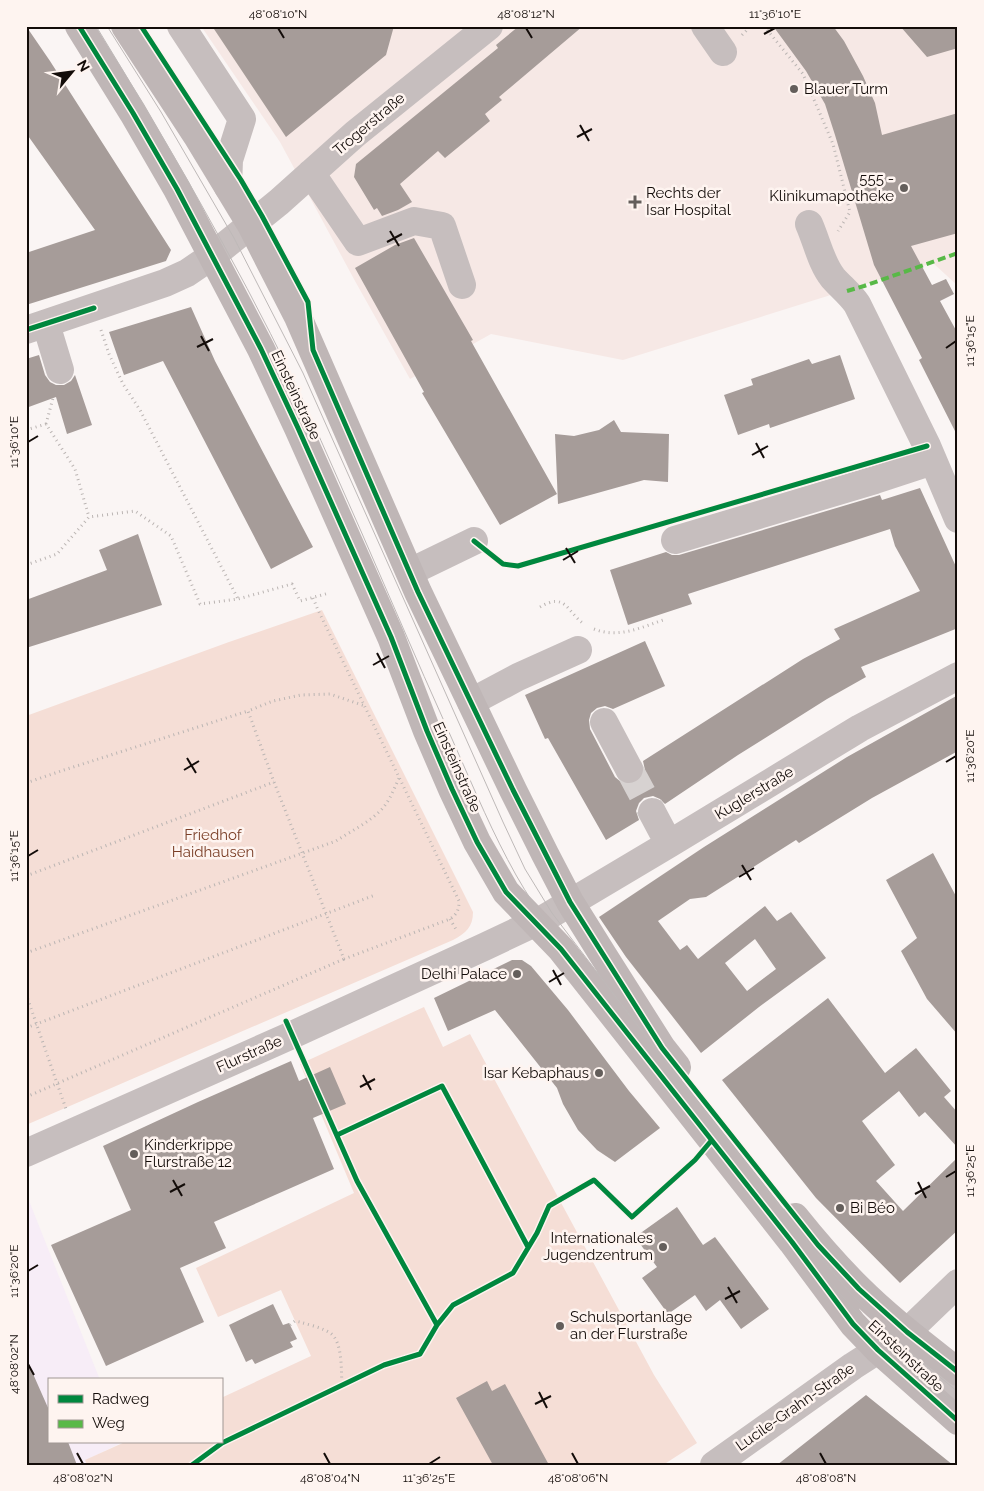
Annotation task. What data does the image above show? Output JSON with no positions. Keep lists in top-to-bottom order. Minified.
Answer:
{"streets":{"main road":["Einsteinstraße"],"street":["Trogerstraße","Kuglerstraße","Flurstraße","Lucile-Grahn-Straße"]},"crossings":[["Trogerstraße","Einsteinstraße"],["Einsteinstraße","Kuglerstraße"],["Einsteinstraße","Flurstraße"],["Einsteinstraße","Lucile-Grahn-Straße"],["Kuglerstraße","Flurstraße"]],"parks":["Friedhof Haidhausen"],"places":{"other":["Blauer Turm","555 - Klinikumapotheke","Delhi Palace","Isar Kebaphaus","Kinderkrippe Flurstraße 12","Bi Béo","Internationales Jugendzentrum","Schulsportanlage an der Flurstraße"],"health":["Rechts der Isar Hospital"]},"legend":["Radweg","Weg"],"north":"top right","coordinates":["48°08'10\"N","48°08'12\"N","11°36'10\"E","11°36'15\"E","11°36'20\"E","11°36'25\"E","48°08'02\"N","48°08'04\"N","48°08'06\"N","48°08'08\"N"]}
